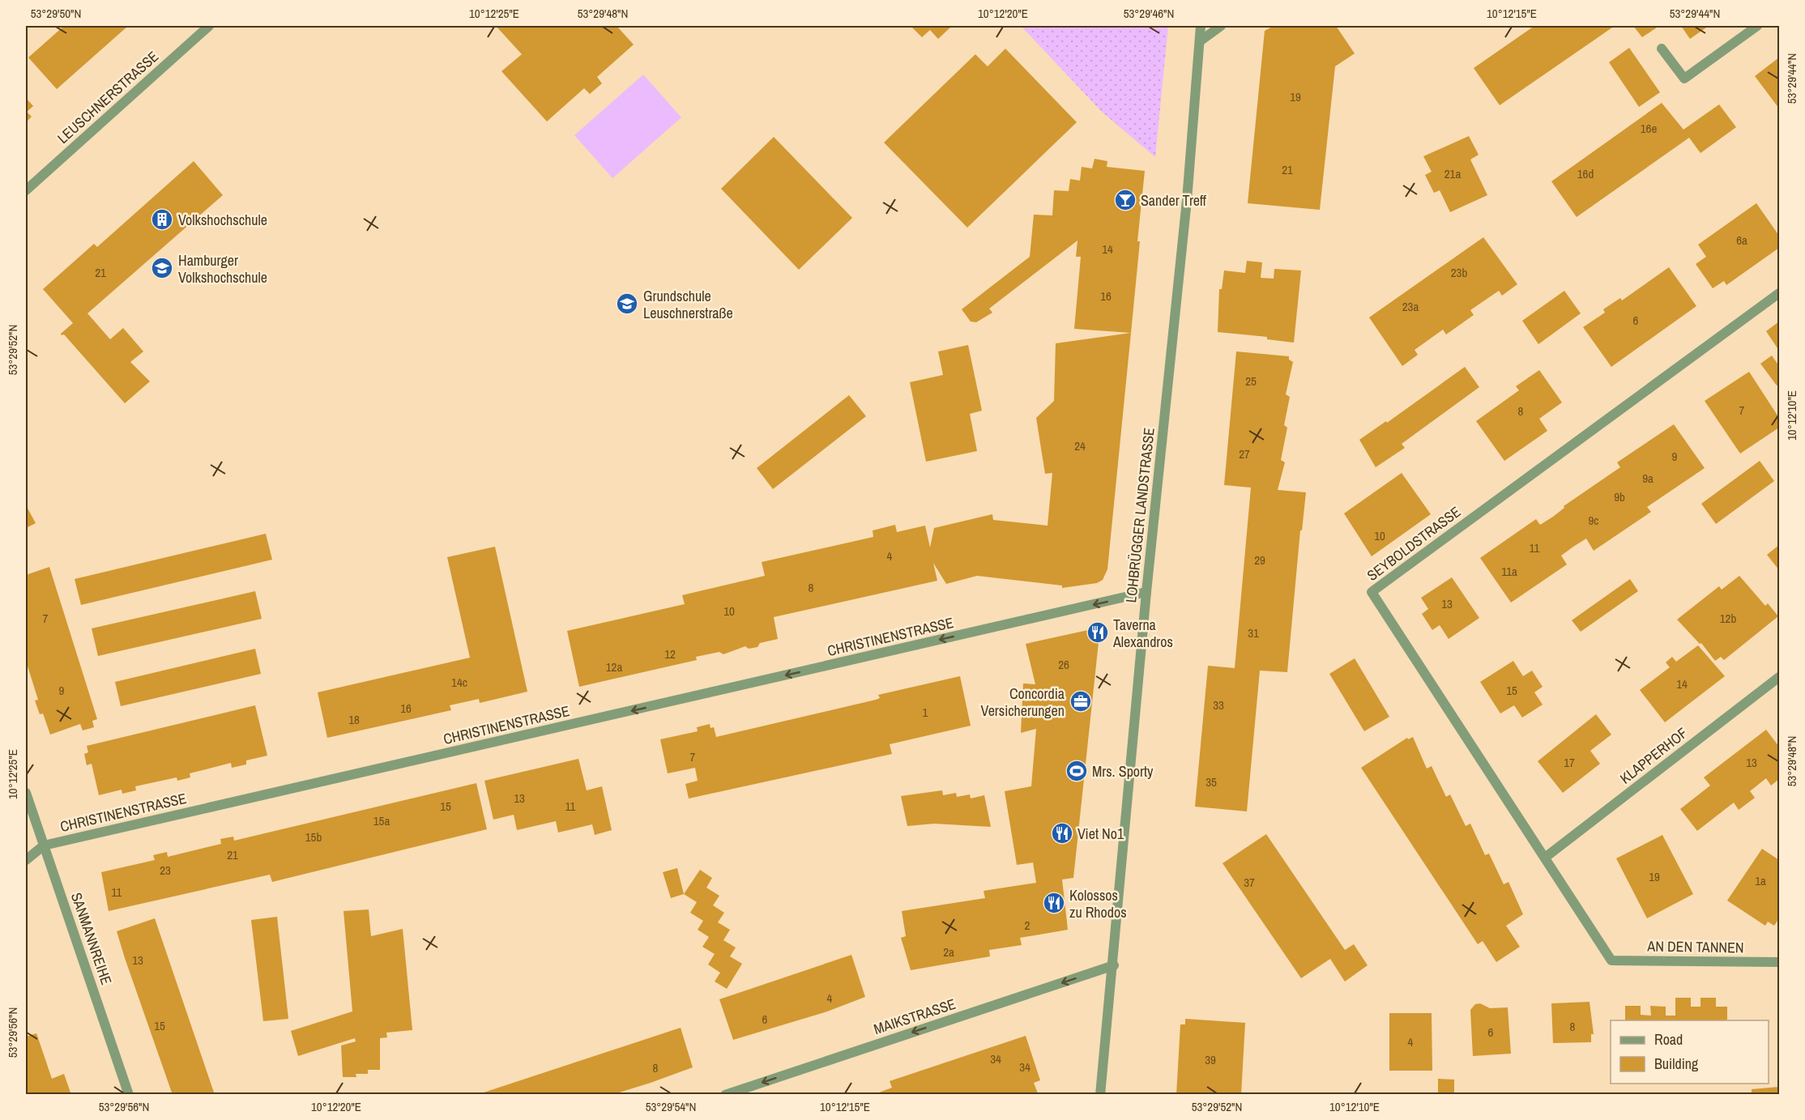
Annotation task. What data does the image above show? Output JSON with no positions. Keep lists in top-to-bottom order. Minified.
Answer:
{"streets":{"street":["LEUSCHNERSTRASSE","LOHBRÜGGER LANDSTRASSE","SEYBOLDSTRASSE","CHRISTINENSTRASSE","KLAPPERHOF","SANMANNREIHE","AN DEN TANNEN","MAIKSTRASSE"]},"crossings":[["LOHBRÜGGER LANDSTRASSE","CHRISTINENSTRASSE"],["LOHBRÜGGER LANDSTRASSE","MAIKSTRASSE"],["SEYBOLDSTRASSE","KLAPPERHOF"],["SEYBOLDSTRASSE","AN DEN TANNEN"],["CHRISTINENSTRASSE","SANMANNREIHE"]],"one_way":["CHRISTINENSTRASSE","MAIKSTRASSE"],"places":{"bar":["Sander Treff"],"building":["Volkshochschule"],"school or university":["Hamburger Volkshochschule","Grundschule Leuschnerstraße"],"restaurant":["Taverna Alexandros","Viet No1","Kolossos zu Rhodos"],"office":["Concordia Versicherungen"],"sports":["Mrs. Sporty"]},"house_numbers":["19","16e","21","21a","16d","6a","14","21","23b","16","23a","6","25","7","8","24","27","9","9a","9b","9c","10","11","4","29","11a","8","13","10","7","12b","31","12","26","12a","14c","14","9","15","33","16","1","18","7","17","13","35","13","15","11","15a","15b","21","23","19","1a","37","11","2","2a","13","4","6","15","8","6","4","34","39","34","8"],"legend":["Road","Building"],"coordinates":["53°29'50\"N","10°12'25\"E","53°29'48\"N","10°12'20\"E","53°29'46\"N","10°12'15\"E","53°29'44\"N","53°29'52\"N","10°12'10\"E","53°29'56\"N","53°29'54\"N"]}
